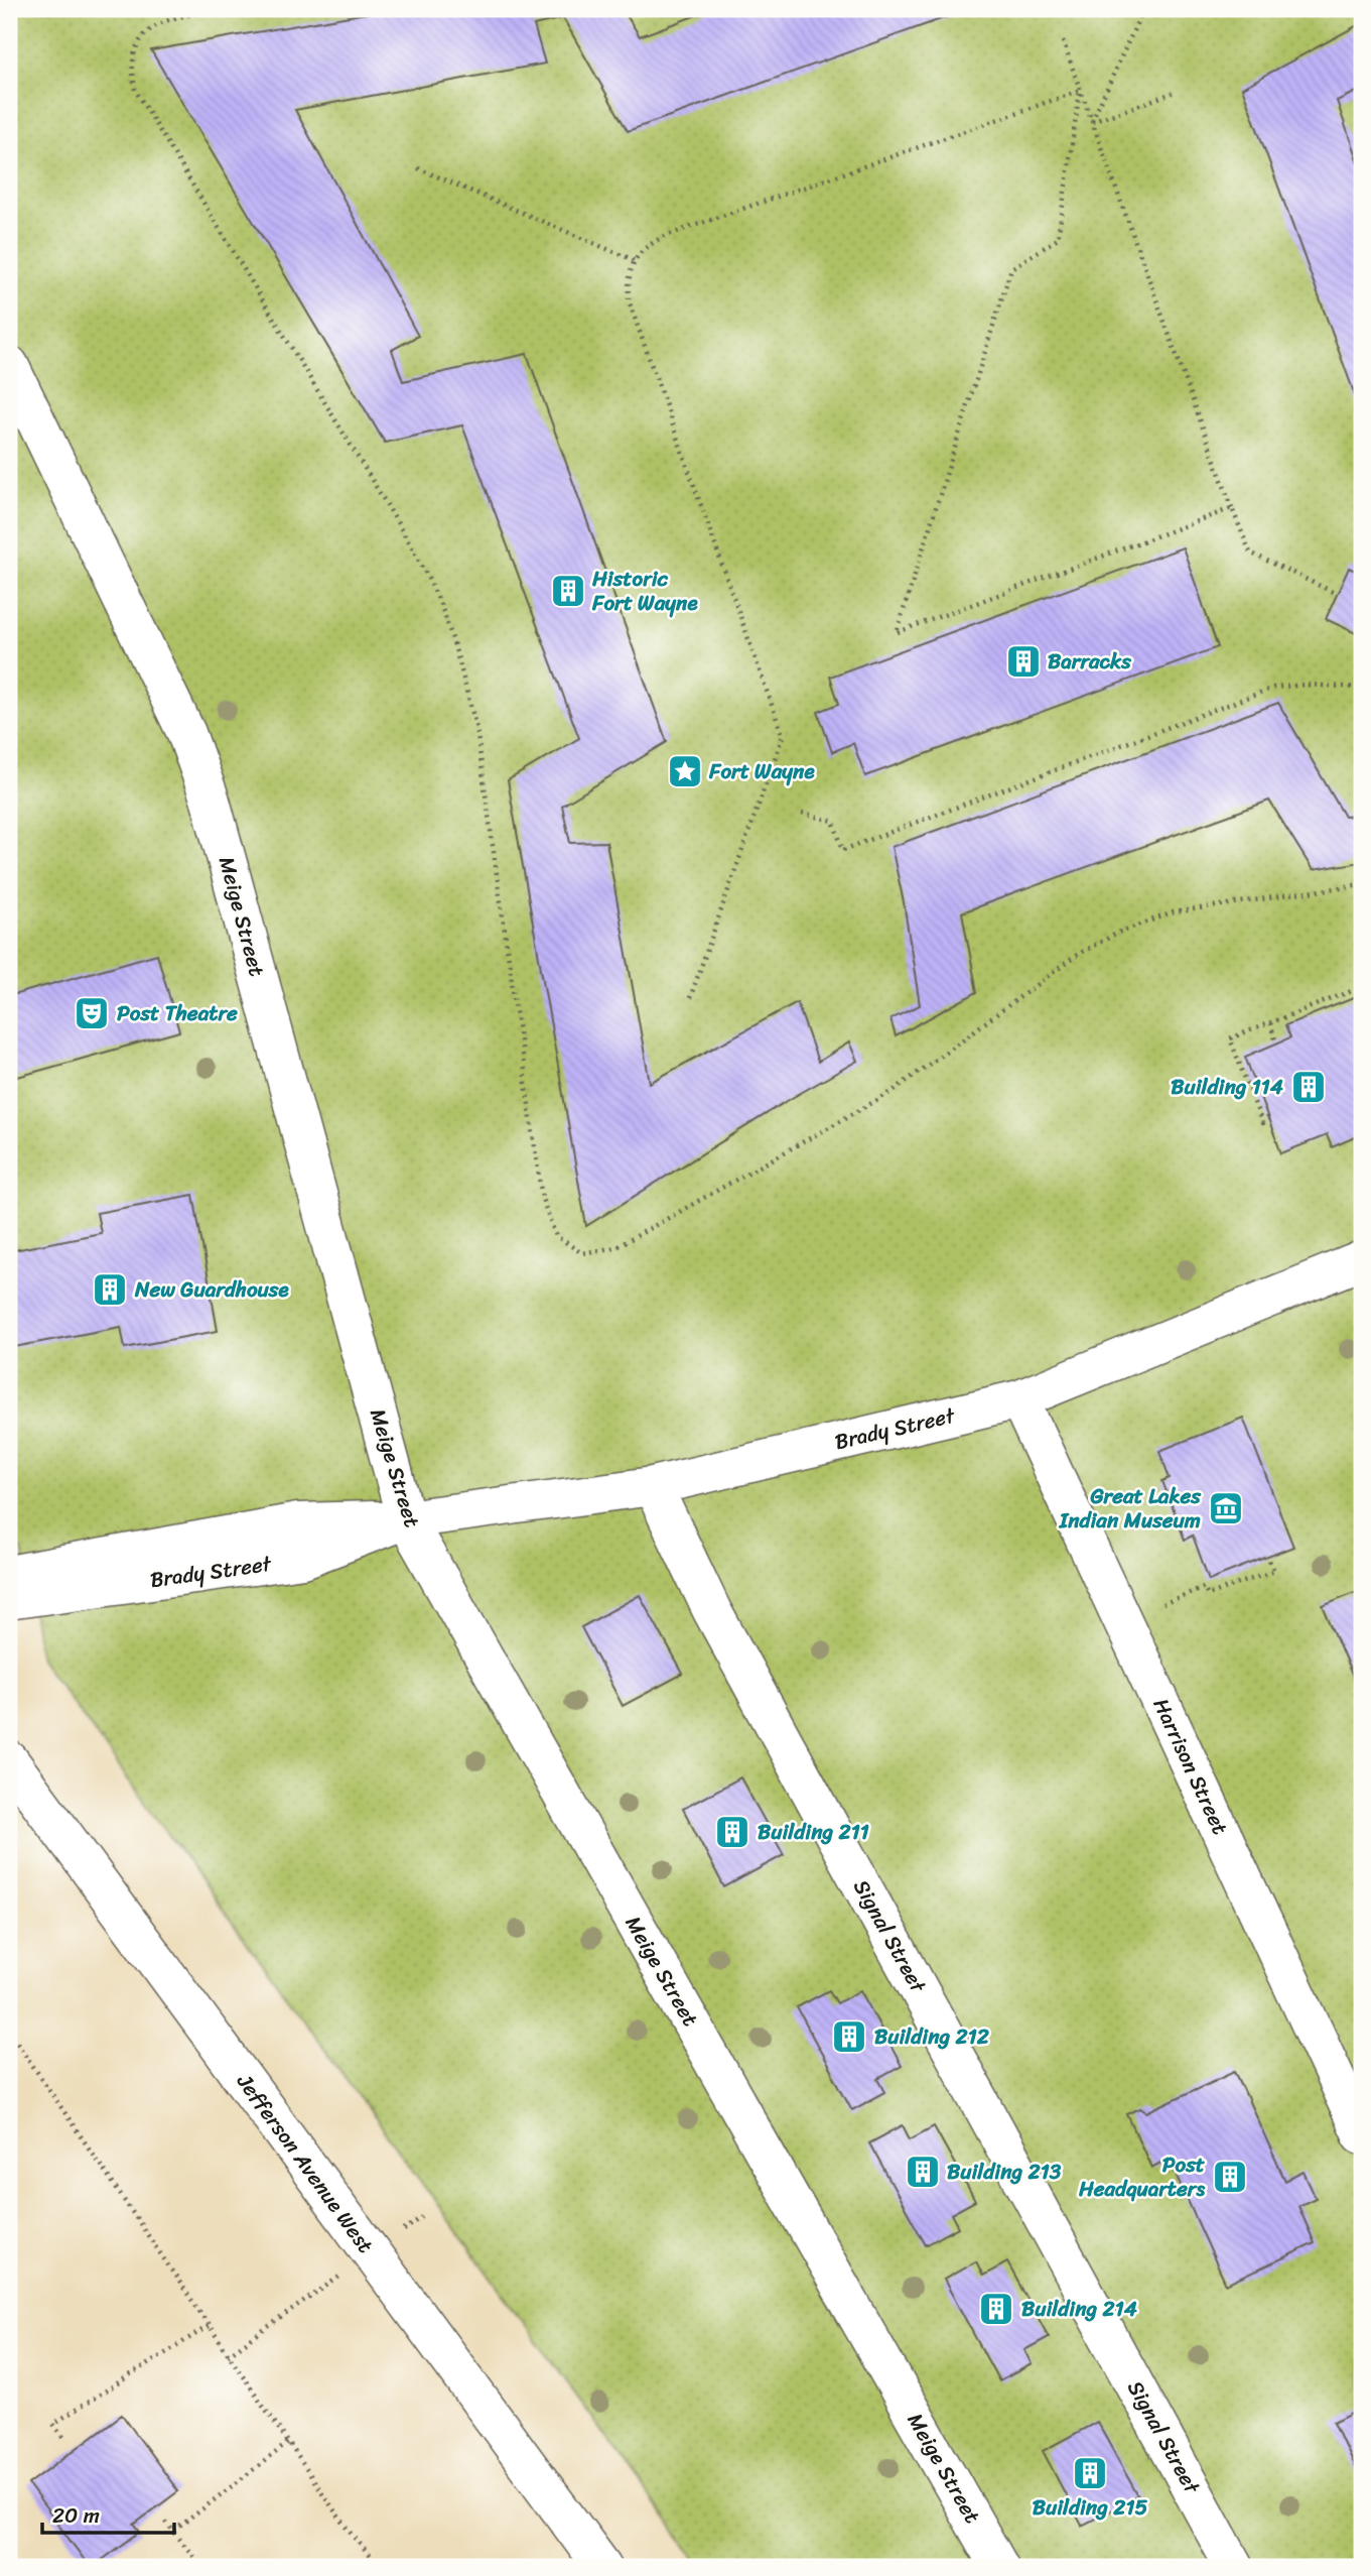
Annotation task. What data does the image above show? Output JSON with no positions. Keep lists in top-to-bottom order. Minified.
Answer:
{"streets":{"street":["Meige Street","Brady Street","Harrison Street","Signal Street","Jefferson Avenue West"]},"crossings":[["Meige Street","Brady Street"],["Brady Street","Harrison Street"],["Brady Street","Signal Street"]],"places":{"building":["Historic Fort Wayne","Barracks","Building 114","New Guardhouse","Building 211","Building 212","Building 213","Post Headquarters","Building 214","Building 215"],"place":["Fort Wayne"],"theatre":["Post Theatre"],"museum":["Great Lakes Indian Museum"]},"scale_bar":"20 m"}
